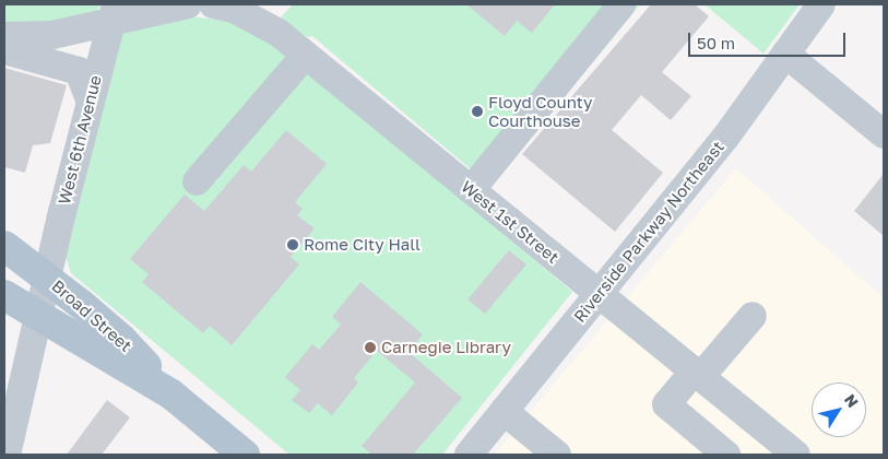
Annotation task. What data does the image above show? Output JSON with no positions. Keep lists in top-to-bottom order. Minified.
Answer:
{"streets":{"main road":["Broad Street"],"street":["West 6th Avenue","West 1st Street","Riverside Parkway Northeast"]},"crossings":[["West 6th Avenue","Broad Street"],["West 1st Street","Riverside Parkway Northeast"]],"places":["Floyd County Courthouse","Rome City Hall","Carnegie Library"],"scale_bar":"50 m","north":"top right"}
